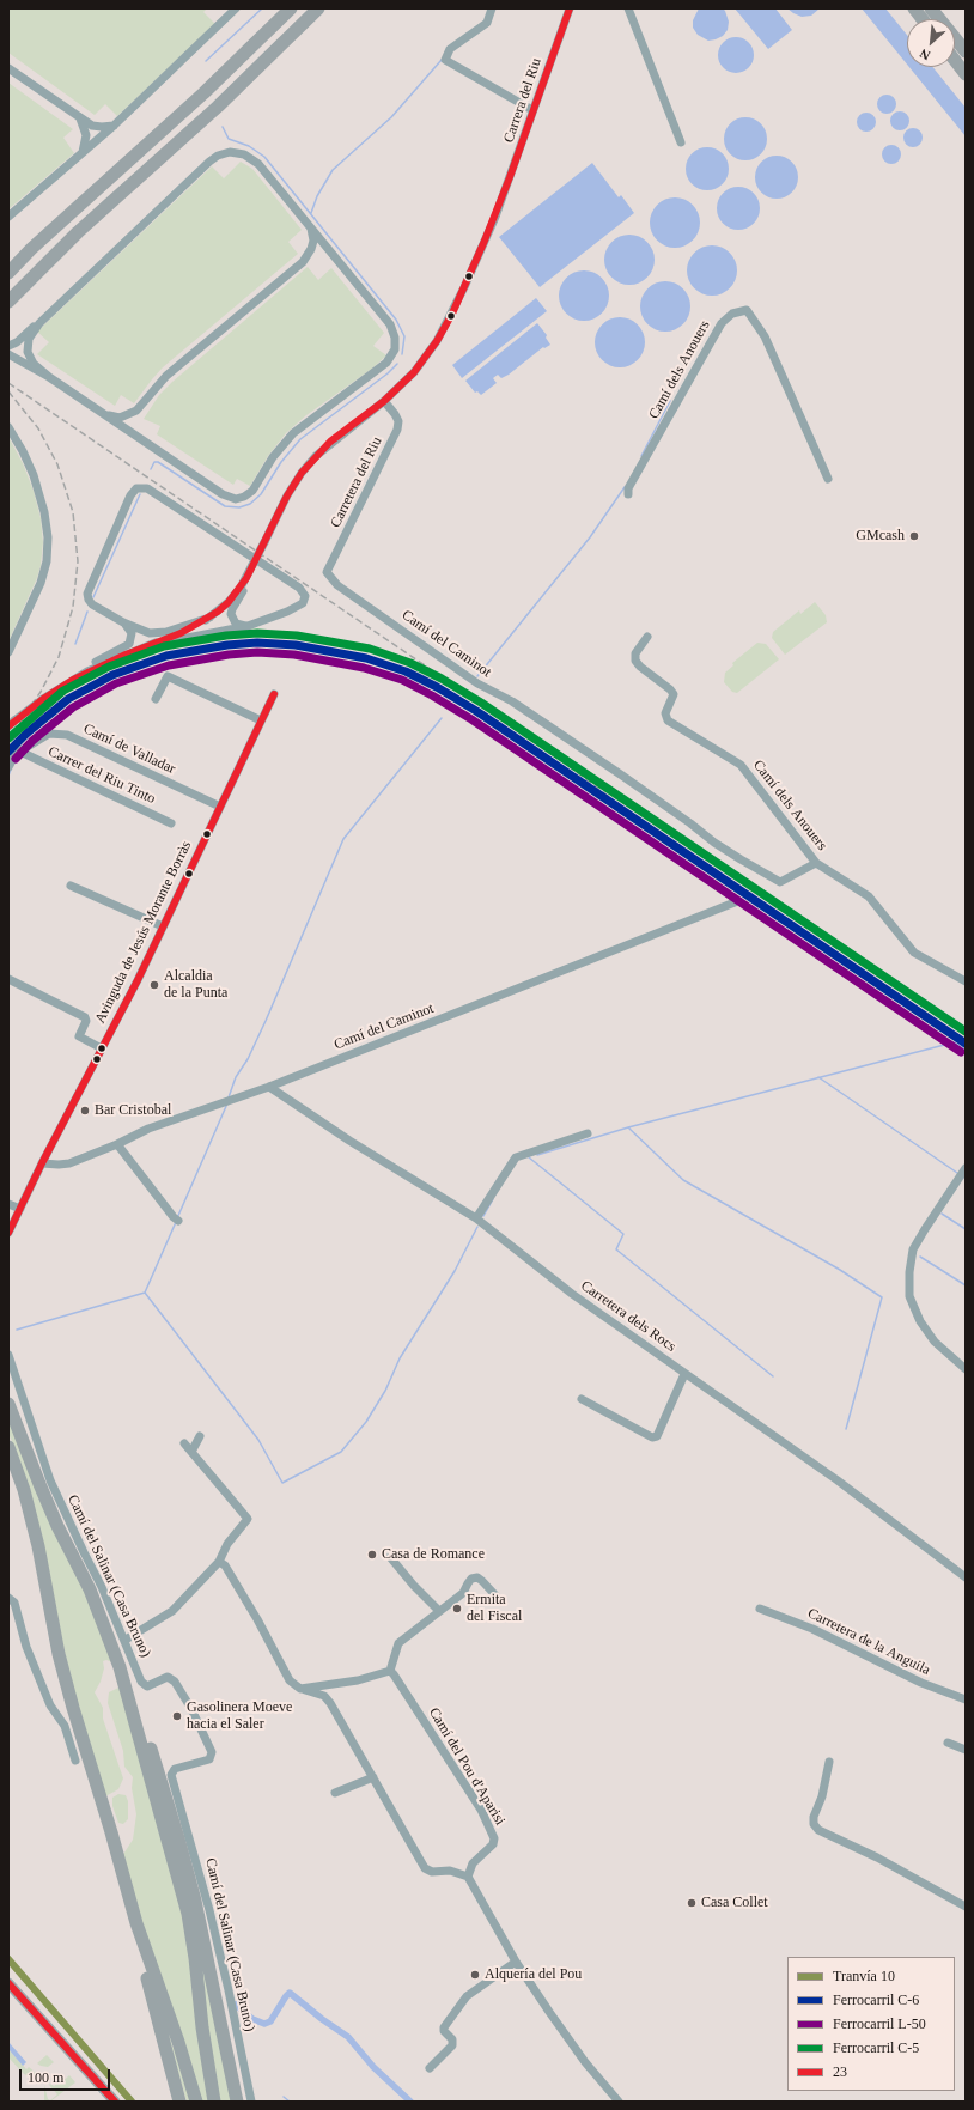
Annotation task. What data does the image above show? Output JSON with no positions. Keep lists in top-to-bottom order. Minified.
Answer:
{"streets":{"street":["Carrera del Riu","Camí dels Anouers","Carretera del Riu","Camí del Caminot","Camí de Valladar","Carrer del Riu Tinto","Avinguda de Jesús Morante Borràs","Carretera dels Rocs","Camí del Salinar (Casa Bruno)","Carretera de la Anguila","Camí del Pou d'Aparisi"]},"crossings":[["Carrera del Riu","Carretera del Riu"],["Camí dels Anouers","Camí del Caminot"],["Carretera del Riu","Camí del Caminot"],["Camí del Caminot","Avinguda de Jesús Morante Borràs"],["Camí del Caminot","Carretera dels Rocs"],["Camí de Valladar","Carrer del Riu Tinto"],["Camí de Valladar","Avinguda de Jesús Morante Borràs"]],"places":["GMcash","Alcaldia de la Punta","Bar Cristobal","Casa de Romance","Ermita del Fiscal","Gasolinera Moeve hacia el Saler","Casa Collet","Alquería del Pou"],"lines":["transit line 23","rail line C-5","rail line C-6","rail line L-50","tram line 10"],"legend":["Tranvía 10","Ferrocarril C-6","Ferrocarril L-50","Ferrocarril C-5","23"],"scale_bar":"100 m","north":"bottom left"}
